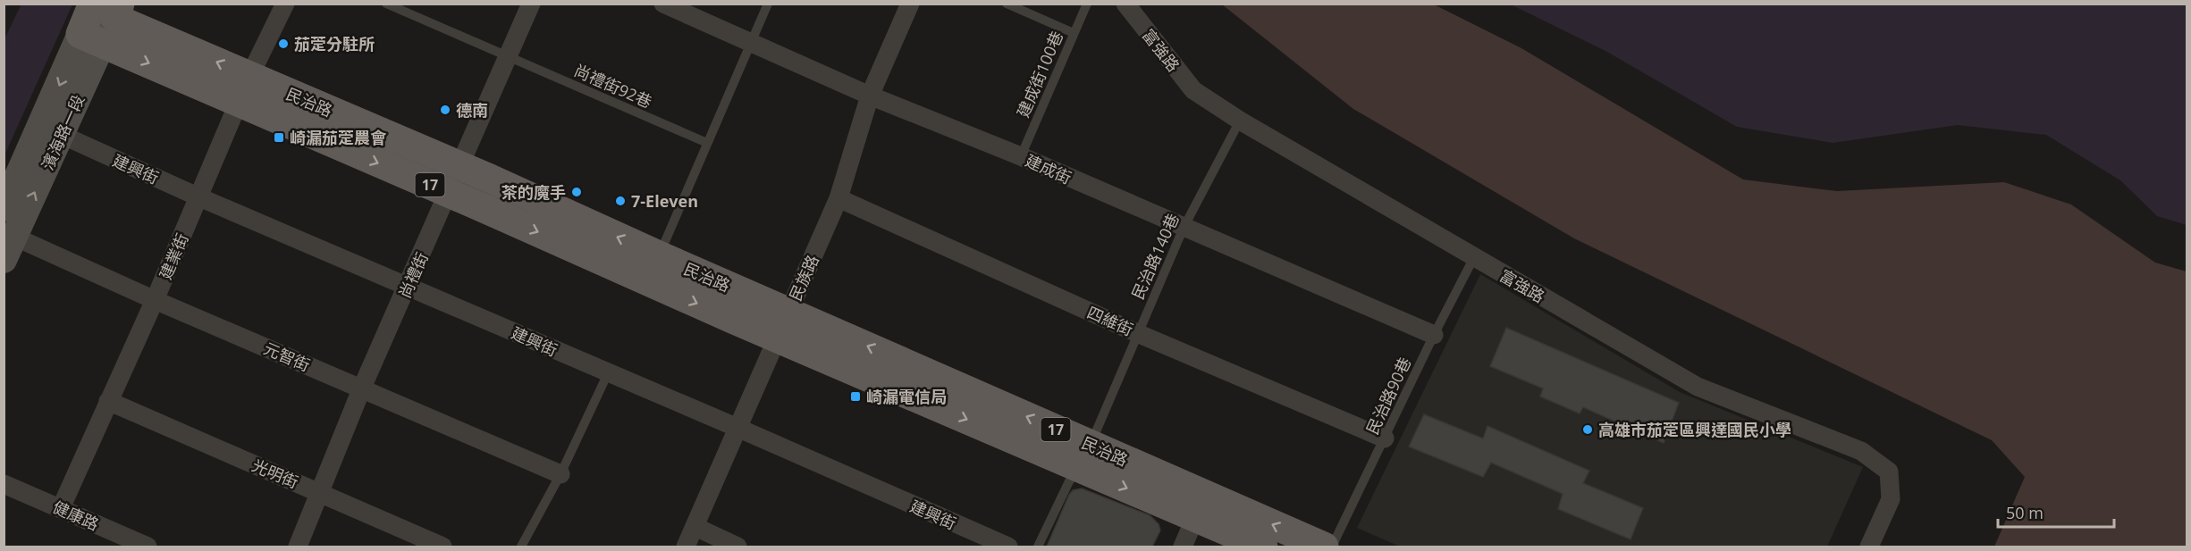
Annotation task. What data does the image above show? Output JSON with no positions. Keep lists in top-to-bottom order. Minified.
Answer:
{"streets":{"main road":["民治路","17"],"street":["富強路","濱海路一段","建興街","建成街","建業街","尚禮街","民族路","四維街","元智街","光明街","健康路"],"lane":["建成街100巷","尚禮街92巷","民治路140巷","民治路90巷"]},"crossings":[["富強路","民治路140巷"],["富強路","民治路90巷"],["建成街100巷","建成街"],["尚禮街92巷","尚禮街"],["民治路","濱海路一段"],["民治路","建業街"],["民治路","民治路140巷"],["民治路","尚禮街"],["民治路","民族路"],["濱海路一段","建興街"],["濱海路一段","元智街"],["建興街","建業街"],["建興街","尚禮街"],["建興街","民族路"],["建成街","民治路140巷"],["建成街","民族路"],["建成街","民治路90巷"],["建業街","元智街"],["建業街","光明街"],["建業街","健康路"],["民治路140巷","四維街"],["尚禮街","元智街"],["尚禮街","光明街"],["民族路","四維街"],["四維街","民治路90巷"]],"places":{"other":["茄萣分駐所","德南","茶的魔手","7-Eleven","高雄市茄萣區興達國民小學"],"transit":["崎漏茄萣農會","崎漏電信局"]},"scale_bar":"50 m"}
